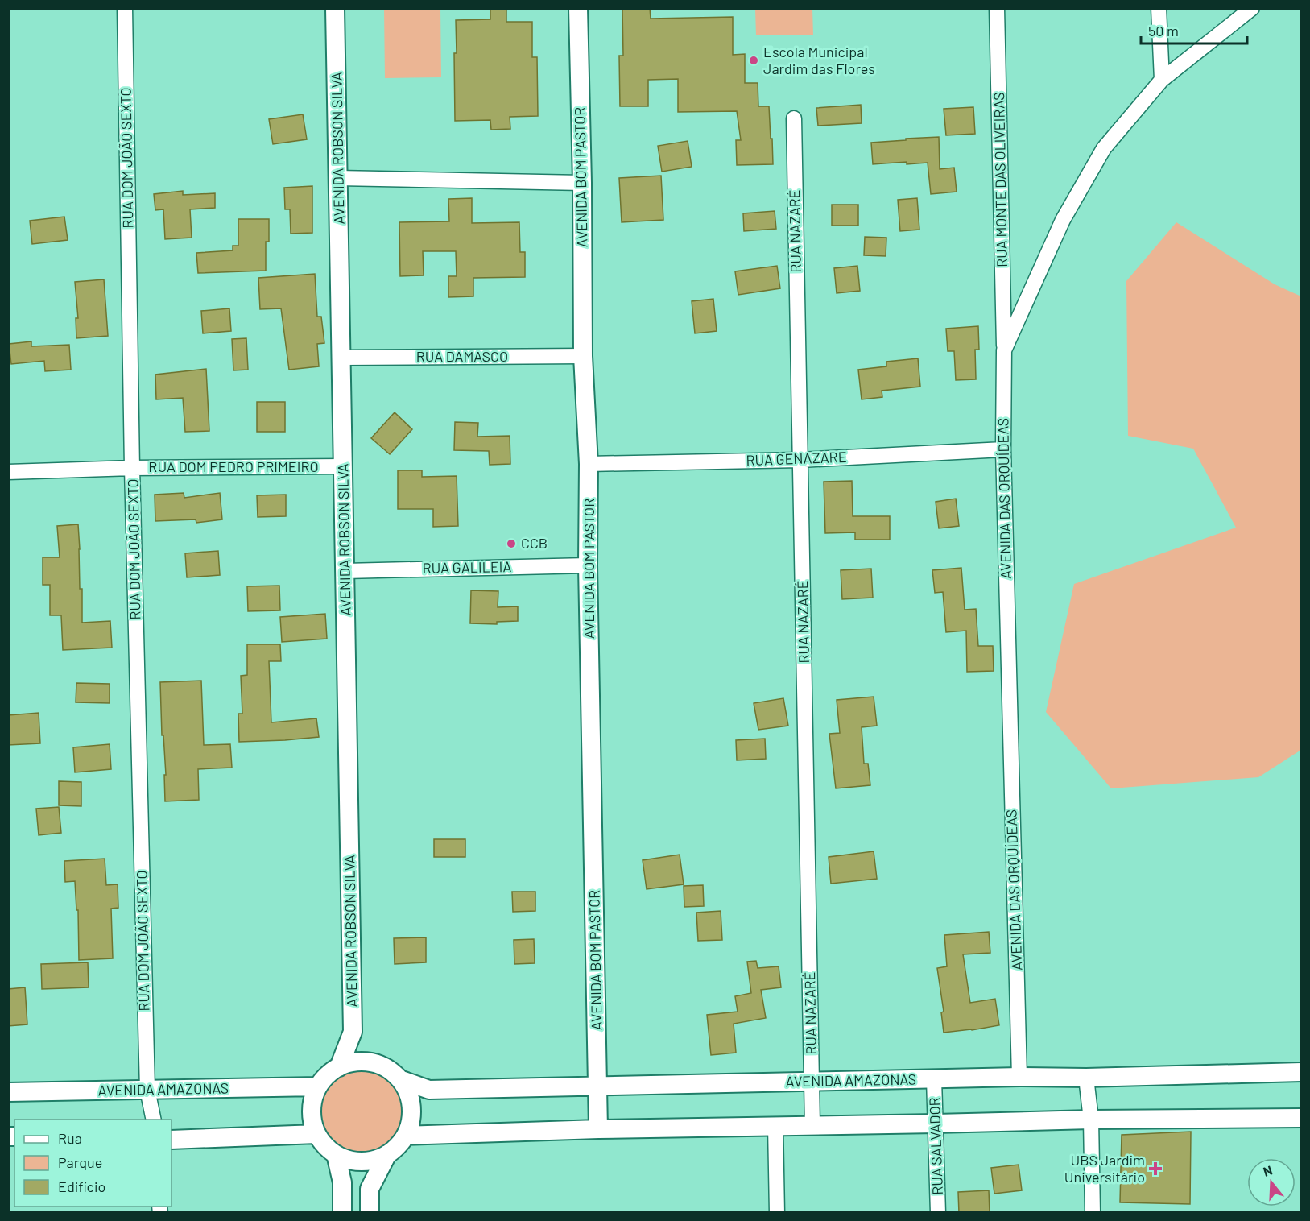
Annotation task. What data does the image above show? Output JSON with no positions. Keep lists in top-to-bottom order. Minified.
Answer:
{"streets":{"street":["AVENIDA ROBSON SILVA","RUA DOM JOÃO SEXTO","AVENIDA BOM PASTOR","RUA MONTE DAS OLIVEIRAS","RUA NAZARÉ","RUA DAMASCO","RUA GENAZARE","RUA DOM PEDRO PRIMEIRO","AVENIDA DAS ORQUÍDEAS","RUA GALILEIA","AVENIDA AMAZONAS","RUA SALVADOR"]},"crossings":[["AVENIDA ROBSON SILVA","RUA DAMASCO"],["AVENIDA ROBSON SILVA","RUA DOM PEDRO PRIMEIRO"],["AVENIDA ROBSON SILVA","RUA GALILEIA"],["AVENIDA ROBSON SILVA","AVENIDA AMAZONAS"],["RUA DOM JOÃO SEXTO","RUA DOM PEDRO PRIMEIRO"],["RUA DOM JOÃO SEXTO","AVENIDA AMAZONAS"],["AVENIDA BOM PASTOR","RUA DAMASCO"],["AVENIDA BOM PASTOR","RUA GENAZARE"],["AVENIDA BOM PASTOR","RUA GALILEIA"],["AVENIDA BOM PASTOR","AVENIDA AMAZONAS"],["RUA MONTE DAS OLIVEIRAS","AVENIDA DAS ORQUÍDEAS"],["RUA NAZARÉ","RUA GENAZARE"],["RUA NAZARÉ","AVENIDA AMAZONAS"],["RUA GENAZARE","AVENIDA DAS ORQUÍDEAS"],["AVENIDA DAS ORQUÍDEAS","AVENIDA AMAZONAS"],["AVENIDA AMAZONAS","RUA SALVADOR"]],"places":{"other":["Escola Municipal Jardim das Flores","CCB"],"health":["UBS Jardim Universitário"]},"legend":["Rua","Parque","Edifício"],"scale_bar":"50 m","north":"top"}
